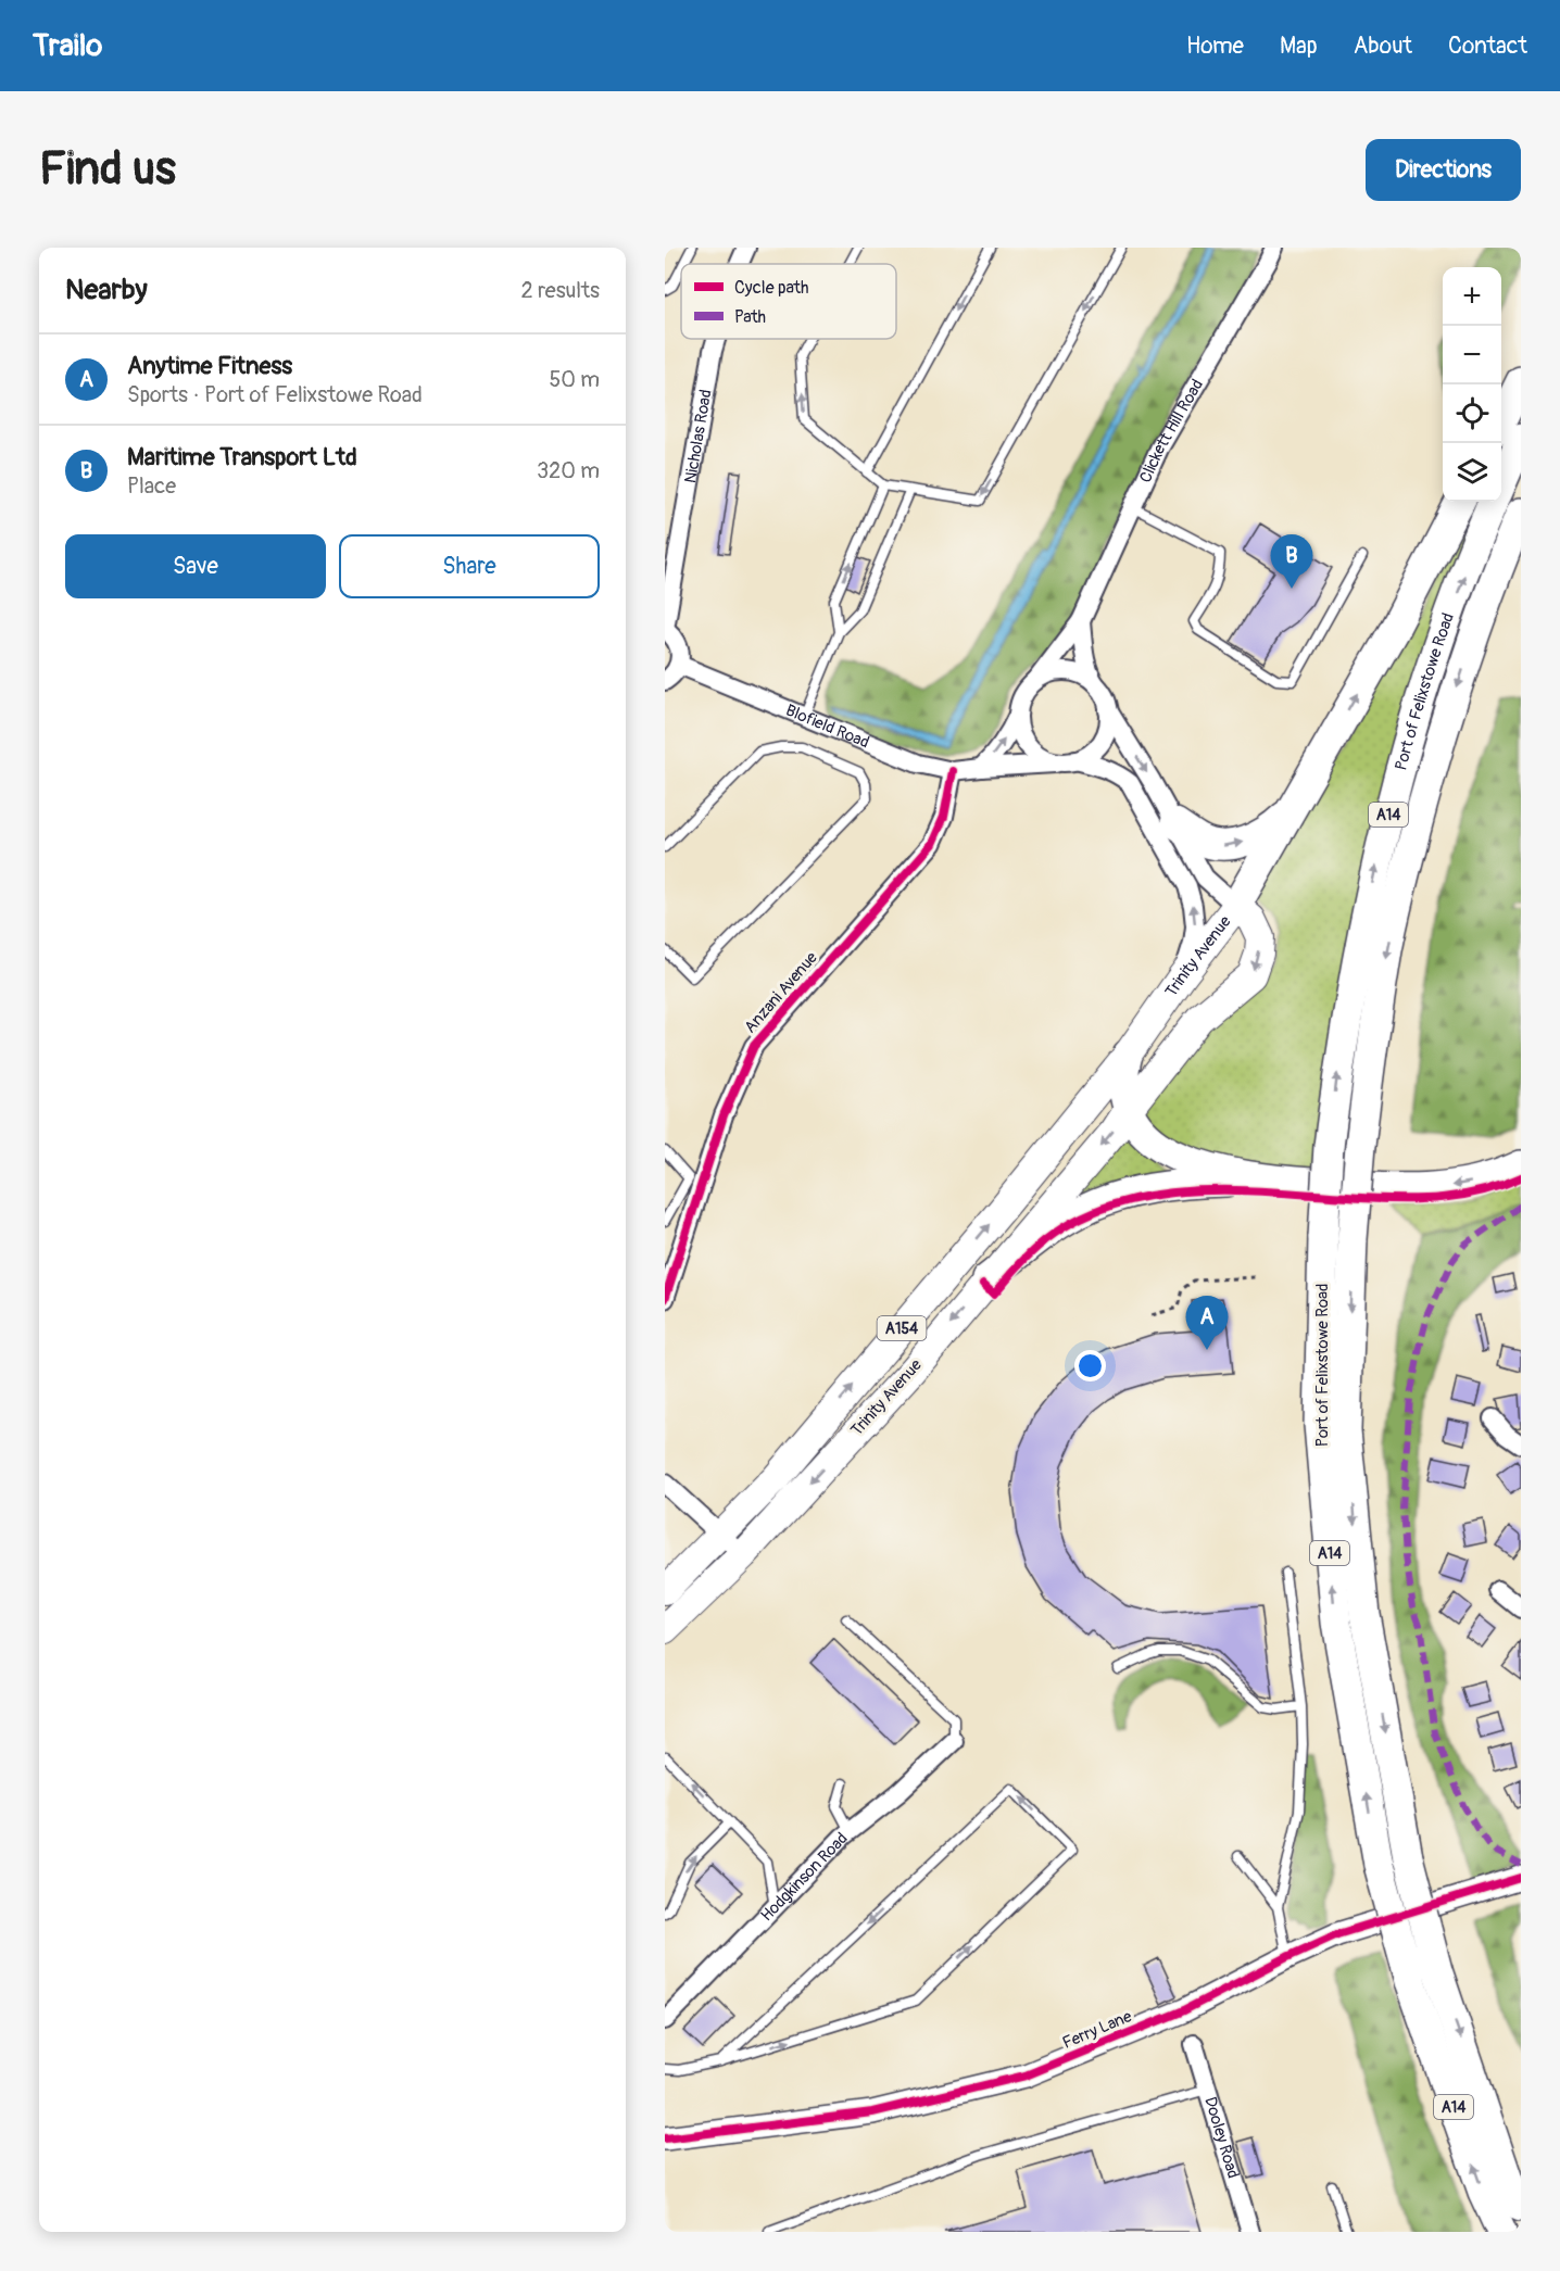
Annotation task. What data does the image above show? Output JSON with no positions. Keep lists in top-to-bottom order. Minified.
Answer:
{"streets":{"highway":["Port of Felixstowe Road","A14"],"main road":["Trinity Avenue","A154"],"street":["Clickett Hill Road","Nicholas Road","Blofield Road","Anzani Avenue","Hodgkinson Road","Ferry Lane","Dooley Road"]},"crossings":[["Clickett Hill Road","Blofield Road"],["Blofield Road","Anzani Avenue"]],"legend":["Cycle path","Path"],"page":{"header":"Trailo","nav":["Home","Map","About","Contact"],"buttons":["Directions",["Save","Share"]],"title":"Find us","heading":["Nearby","2 results"],"map_buttons":["+","−"],"list":[{"mark":"A","name":"Anytime Fitness","note":"Sports · Port of Felixstowe Road","value":"50 m"},{"mark":"B","name":"Maritime Transport Ltd","note":"Place","value":"320 m"}],"pins":["B","A"]}}
